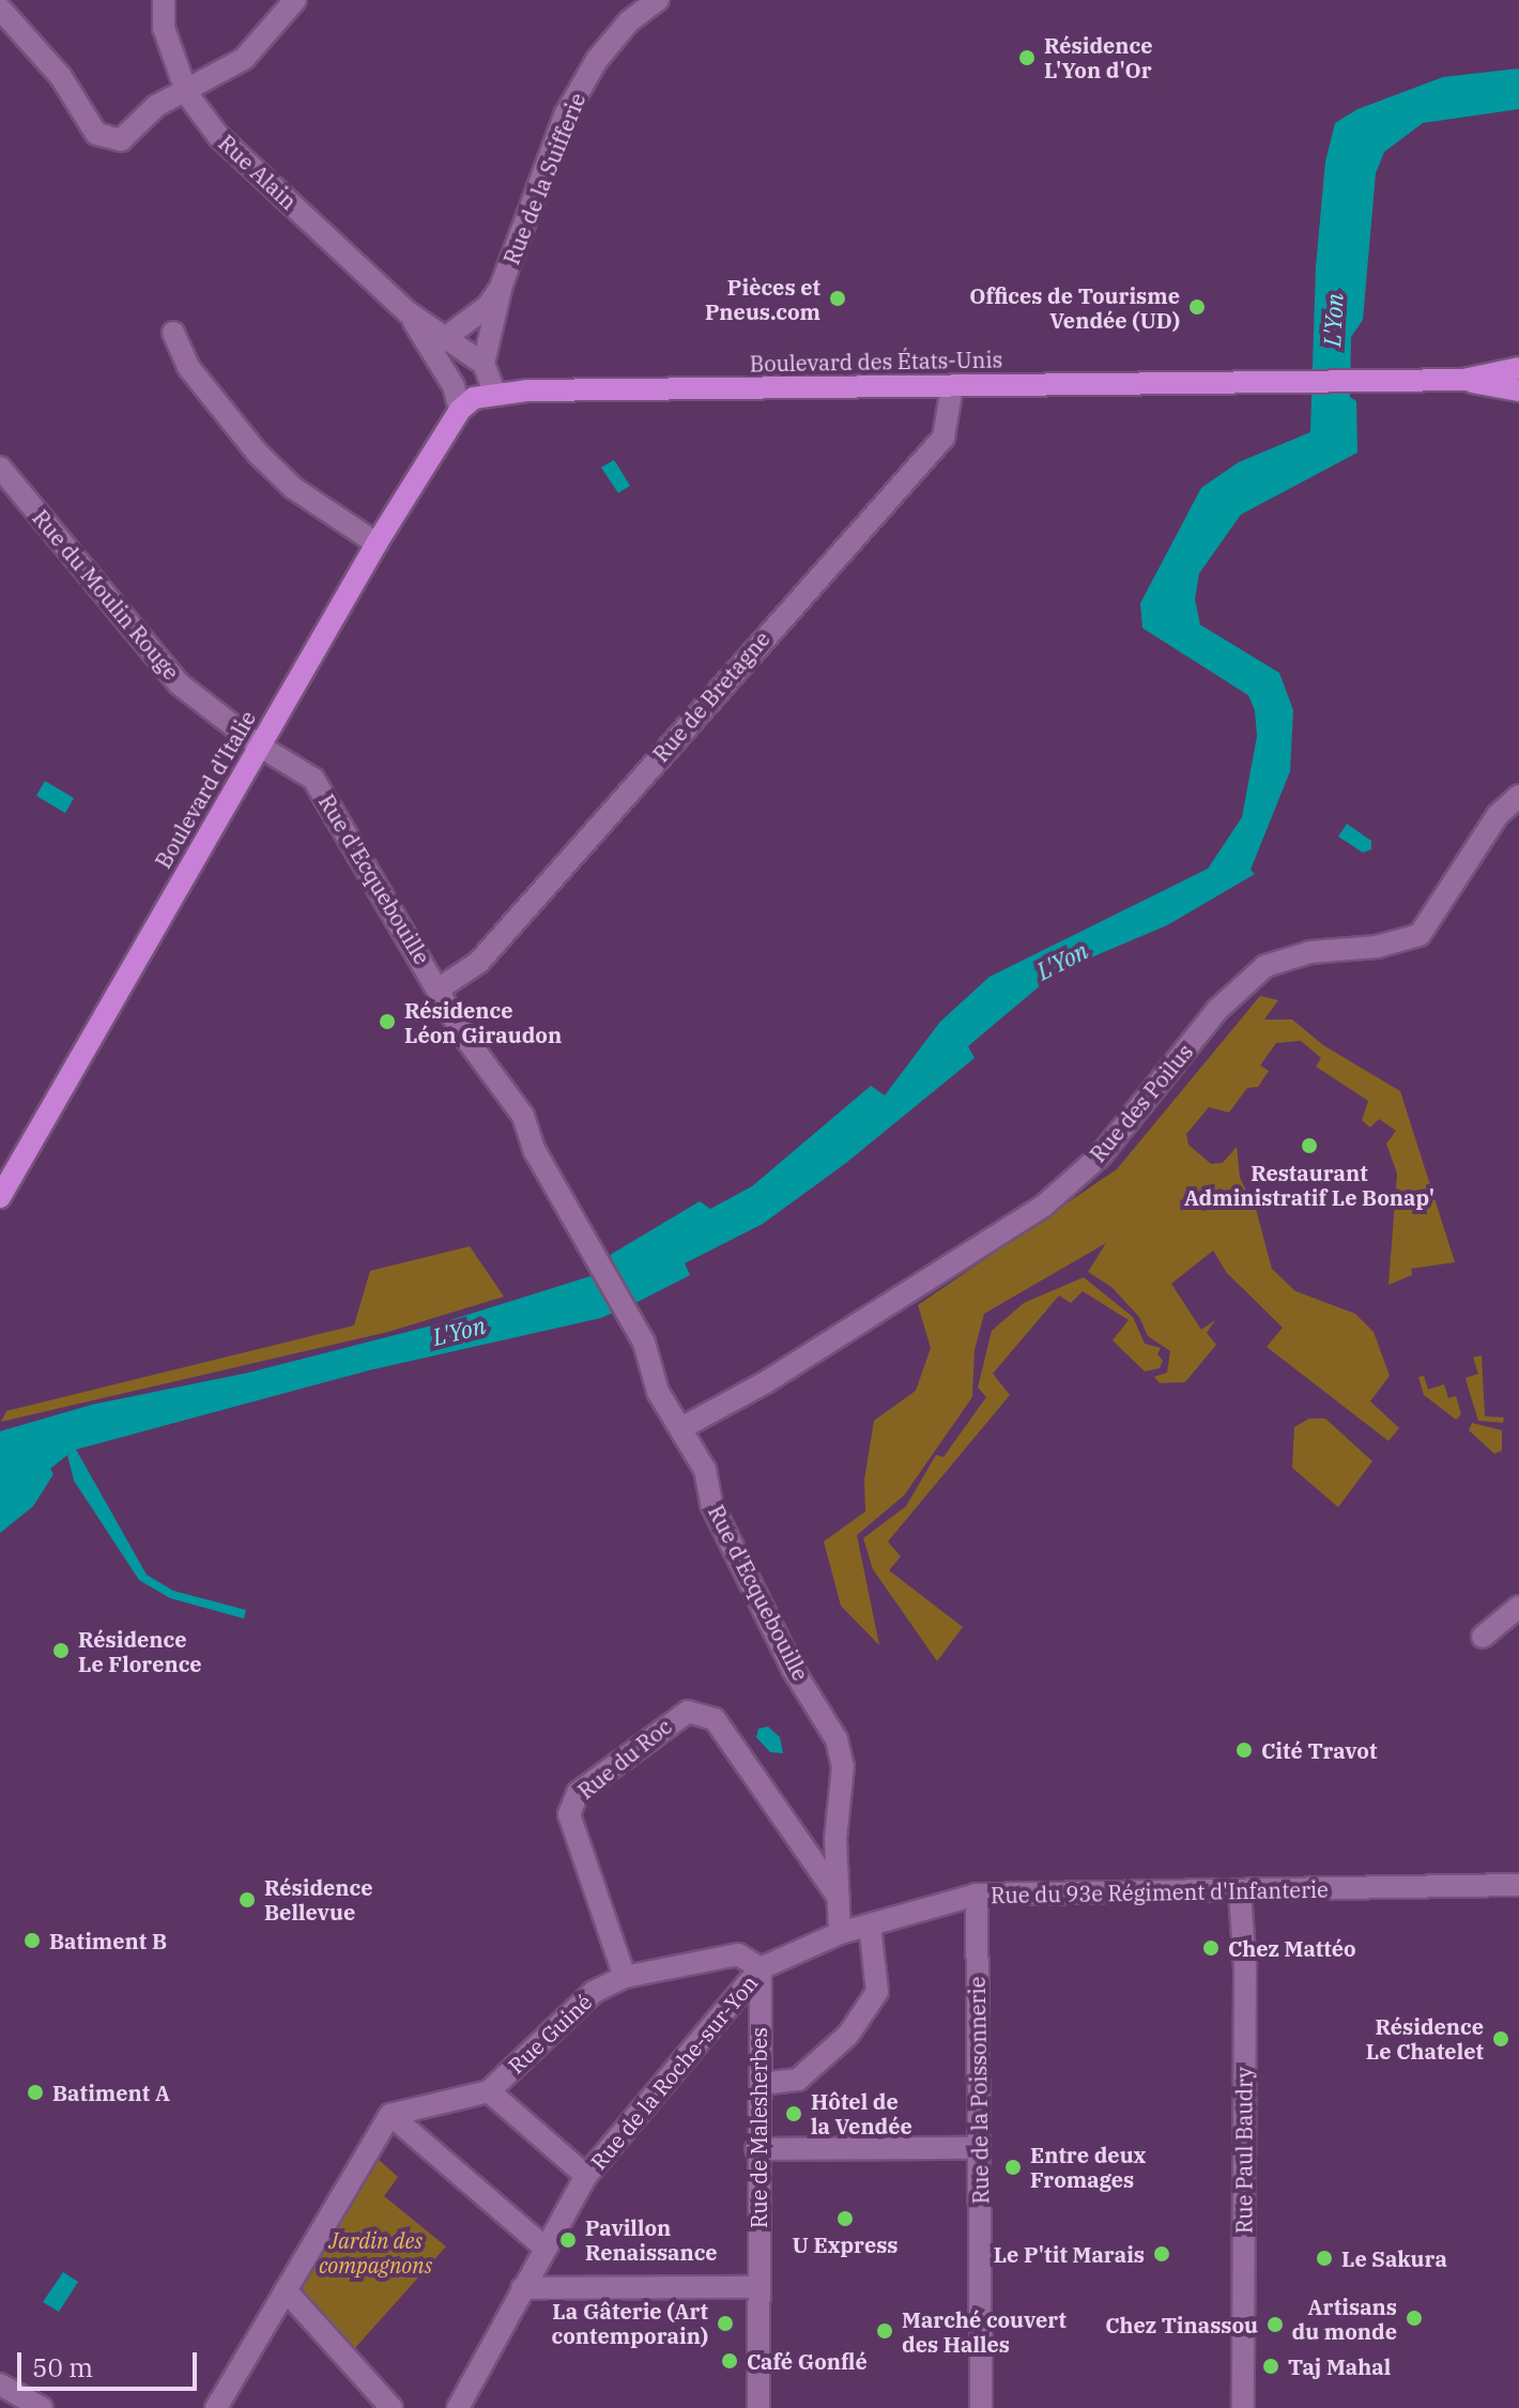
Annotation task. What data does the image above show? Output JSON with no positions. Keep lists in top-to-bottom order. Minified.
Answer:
{"streets":{"main road":["Boulevard des États-Unis","Boulevard d'Italie"],"street":["Rue Alain","Rue de la Suifferie","Rue du Moulin Rouge","Rue de Bretagne","Rue d'Ecquebouille","Rue des Poilus","Rue du Roc","Rue du 93e Régiment d'Infanterie","Rue Guiné","Rue de la Roche-sur-Yon","Rue de la Poissonnerie","Rue de Malesherbes","Rue Paul Baudry"]},"crossings":[["Rue Alain","Rue de la Suifferie"],["Rue Alain","Boulevard des États-Unis"],["Rue Alain","Boulevard d'Italie"],["Boulevard des États-Unis","Rue de Bretagne"],["Boulevard des États-Unis","Boulevard d'Italie"],["Rue du Moulin Rouge","Boulevard d'Italie"],["Rue du Moulin Rouge","Rue d'Ecquebouille"],["Rue de Bretagne","Rue d'Ecquebouille"],["Boulevard d'Italie","Rue d'Ecquebouille"],["Rue d'Ecquebouille","Rue des Poilus"],["Rue d'Ecquebouille","Rue du Roc"],["Rue d'Ecquebouille","Rue du 93e Régiment d'Infanterie"],["Rue du Roc","Rue Guiné"],["Rue du 93e Régiment d'Infanterie","Rue Guiné"],["Rue du 93e Régiment d'Infanterie","Rue de la Roche-sur-Yon"],["Rue du 93e Régiment d'Infanterie","Rue de la Poissonnerie"],["Rue du 93e Régiment d'Infanterie","Rue de Malesherbes"],["Rue du 93e Régiment d'Infanterie","Rue Paul Baudry"],["Rue Guiné","Rue de la Roche-sur-Yon"],["Rue Guiné","Rue de Malesherbes"],["Rue de la Roche-sur-Yon","Rue de Malesherbes"]],"water":["L'Yon"],"parks":["Jardin des compagnons"],"places":["Résidence L'Yon d'Or","Pièces et Pneus.com","Offices de Tourisme Vendée (UD)","Résidence Léon Giraudon","Restaurant Administratif Le Bonap'","Résidence Le Florence","Cité Travot","Résidence Bellevue","Batiment B","Chez Mattéo","Résidence Le Chatelet","Batiment A","Hôtel de la Vendée","Entre deux Fromages","U Express","Pavillon Renaissance","Le P'tit Marais","Le Sakura","Artisans du monde","La Gâterie (Art contemporain)","Chez Tinassou","Marché couvert des Halles","Café Gonflé","Taj Mahal"],"scale_bar":"50 m"}
